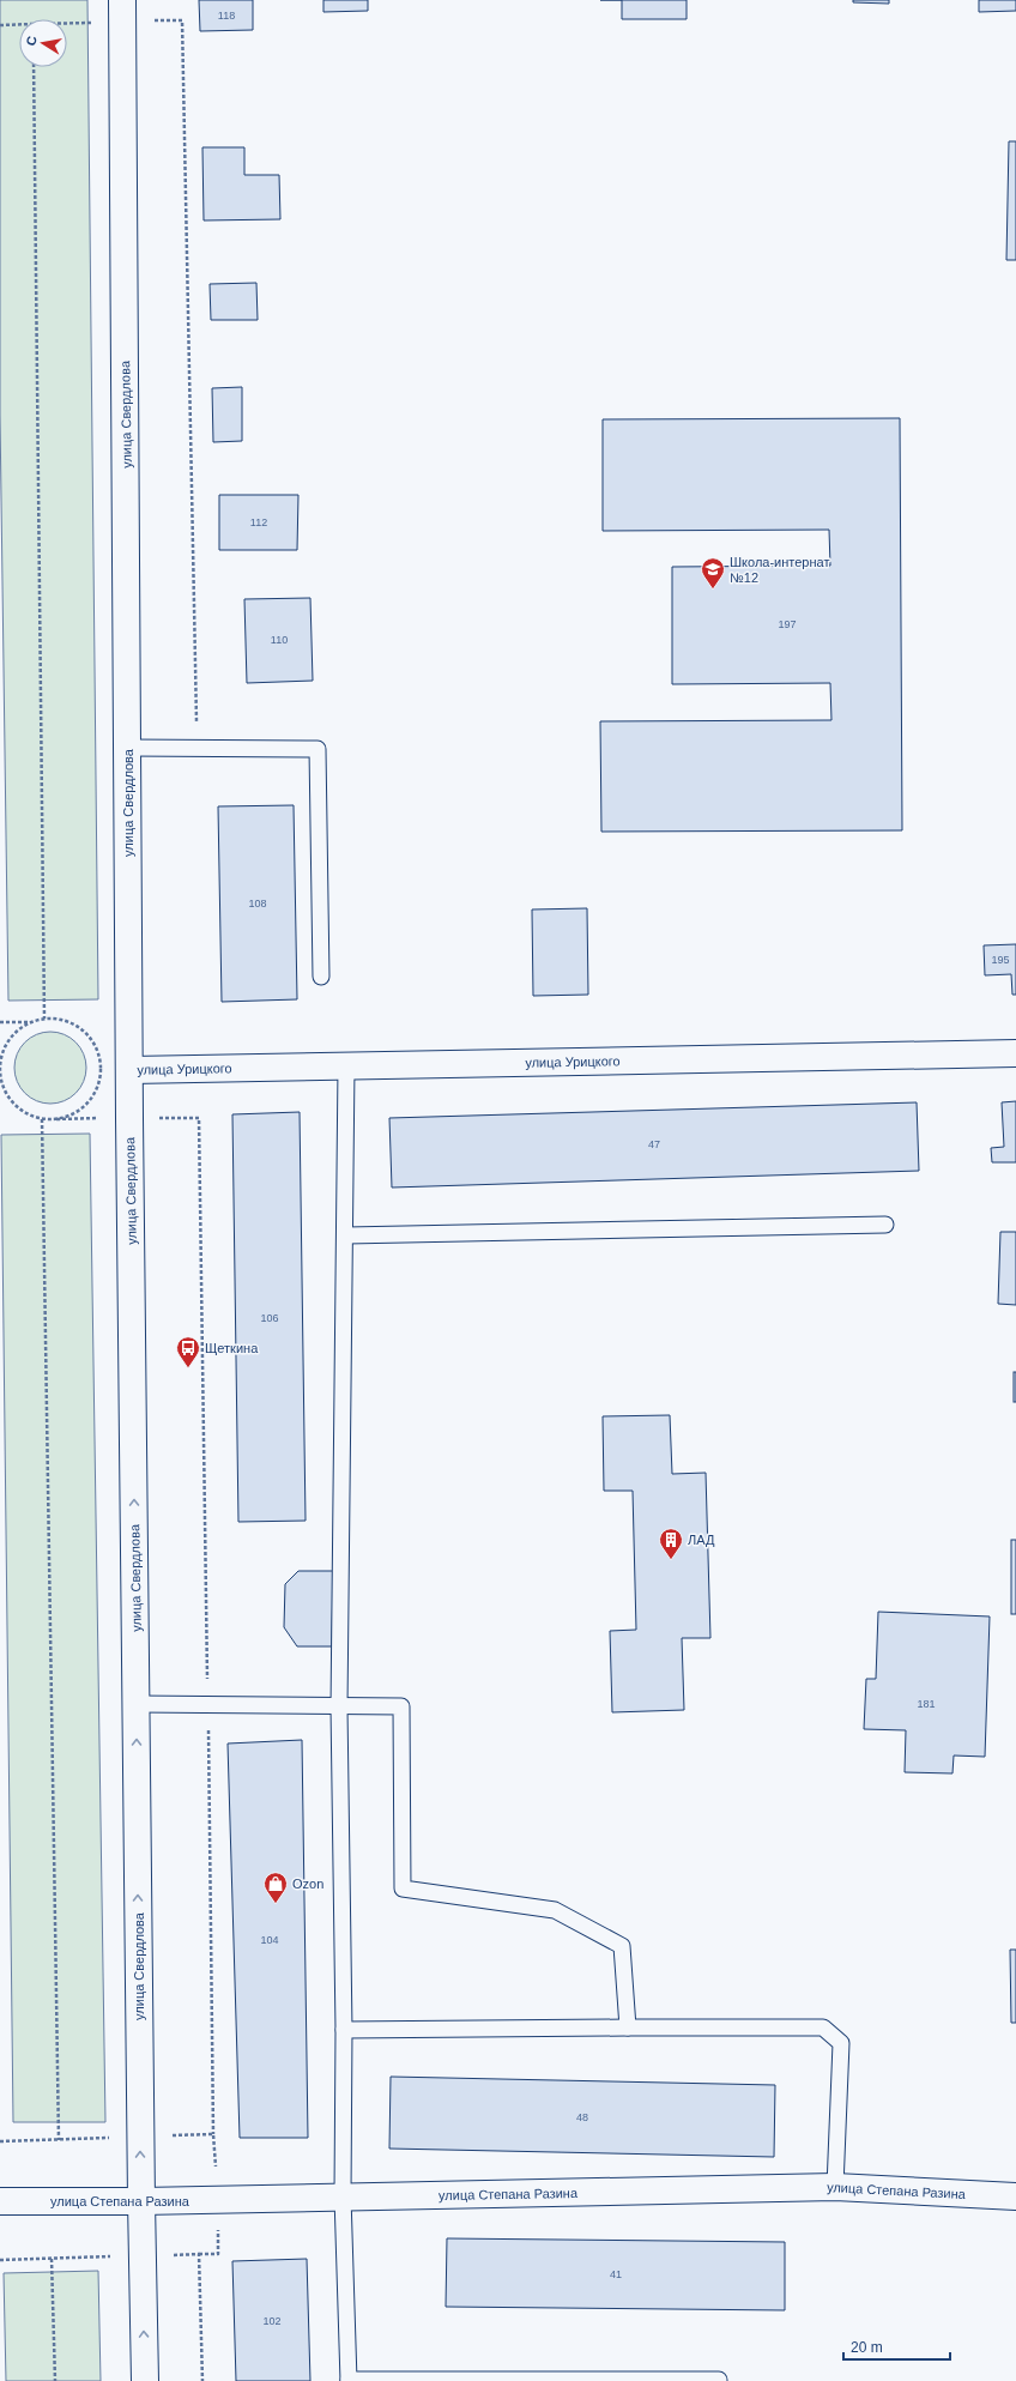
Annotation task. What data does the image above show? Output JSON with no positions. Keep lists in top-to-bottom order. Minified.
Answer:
{"streets":{"main road":["улица Свердлова","улица Урицкого","улица Степана Разина"]},"crossings":[["улица Свердлова","улица Урицкого"],["улица Свердлова","улица Степана Разина"]],"one_way":["улица Свердлова"],"places":{"school or university":["Школа-интернат №12"],"bus stop":["Щеткина"],"building":["ЛАД"],"shop":["Ozon"]},"house_numbers":["118","112","197","110","108","195","47","106","181","104","48","41","102"],"scale_bar":"20 m","north":"left"}
